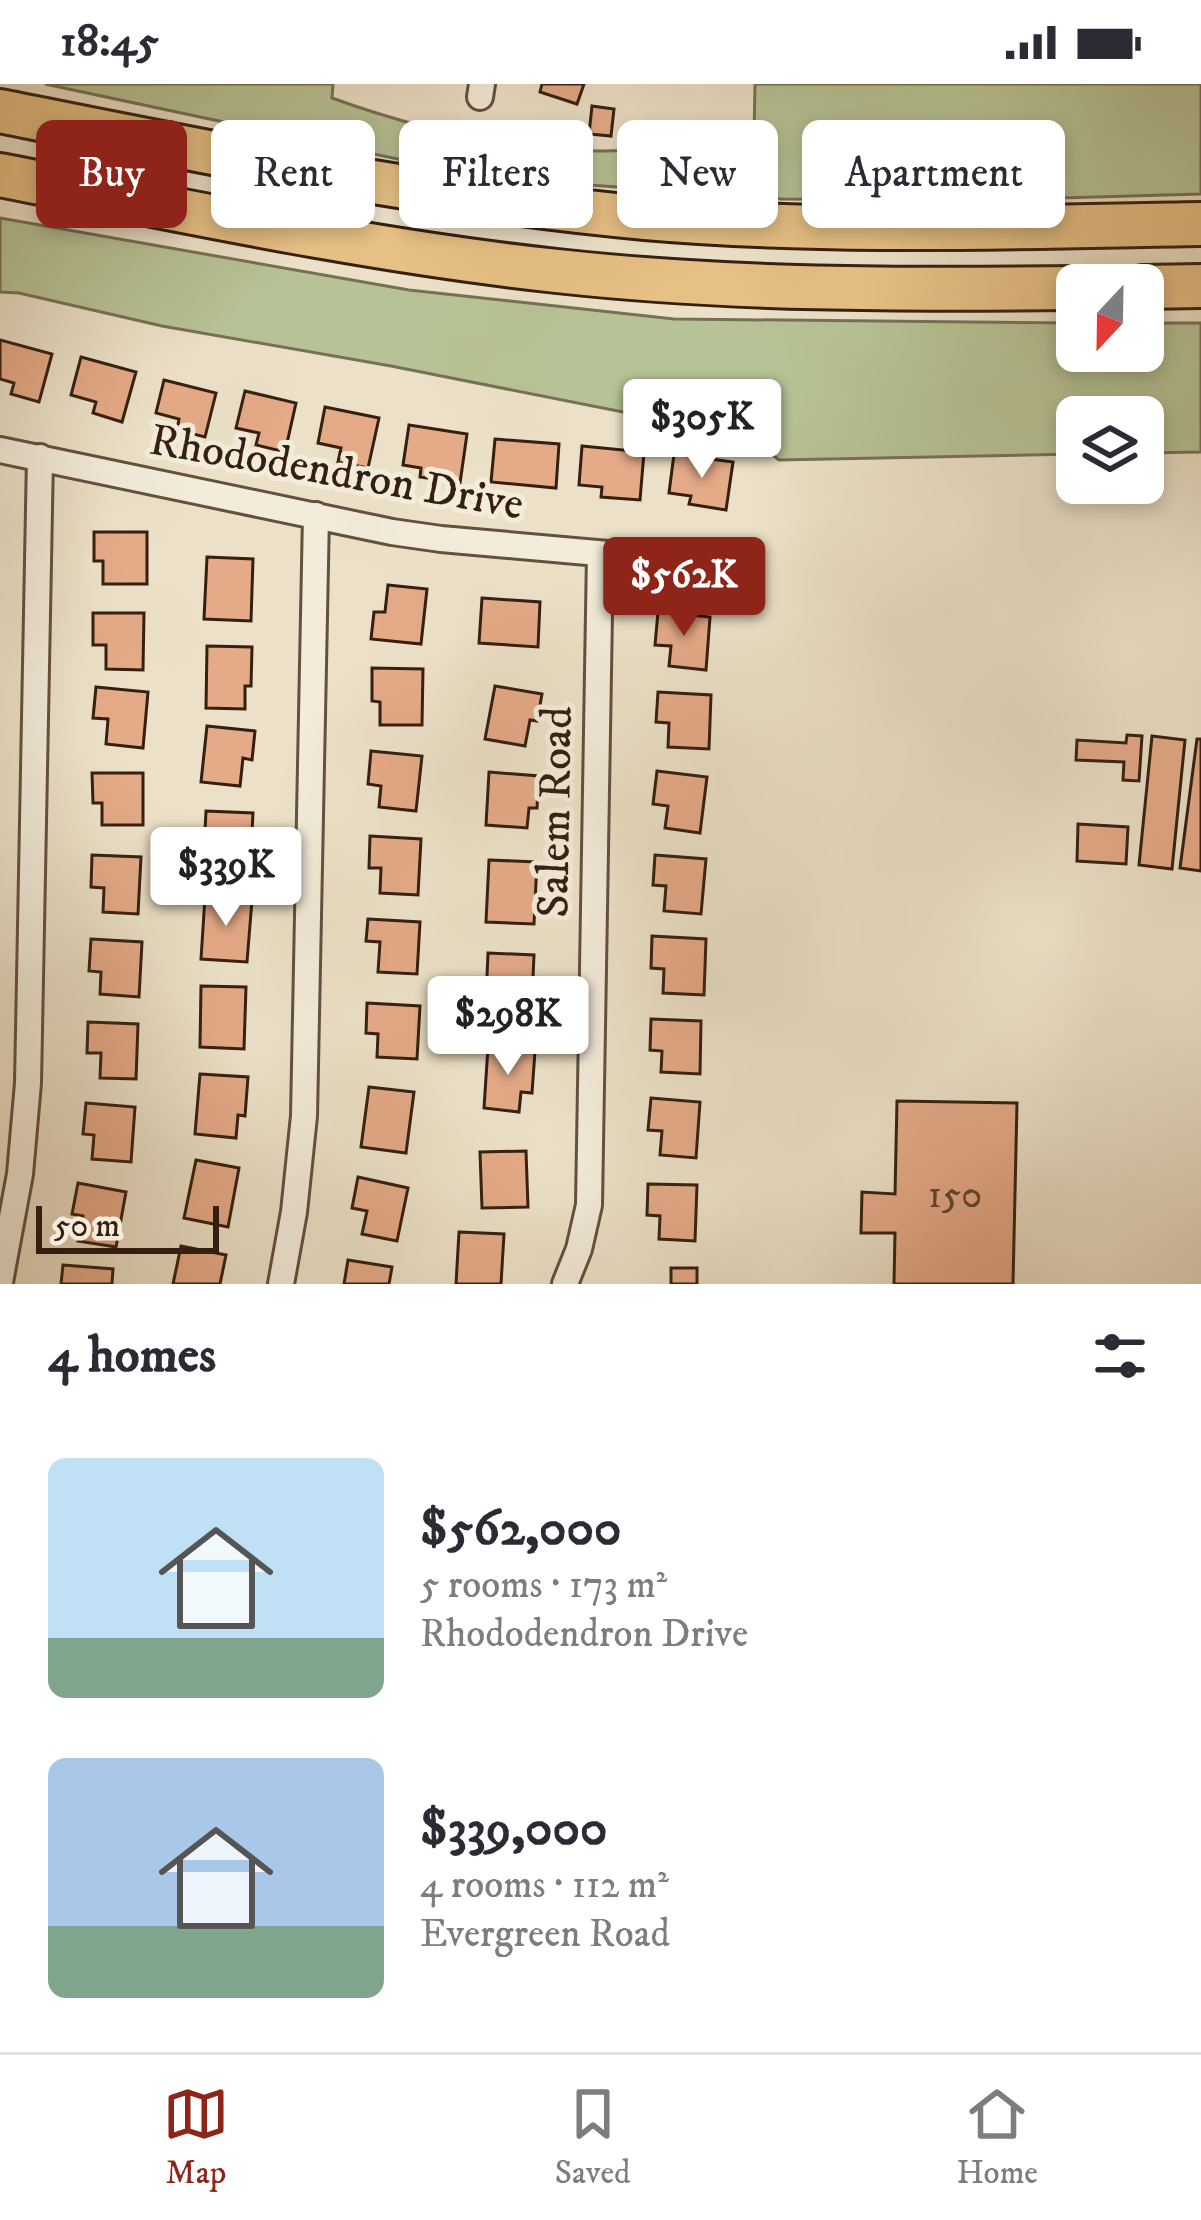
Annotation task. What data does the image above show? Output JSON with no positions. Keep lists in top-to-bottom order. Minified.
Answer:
{"streets":{"street":["Rhododendron Drive","Salem Road"]},"crossings":[["Rhododendron Drive","Salem Road"]],"house_numbers":["150"],"scale_bar":"50 m","north":"bottom","page":{"status":"18:45","chip":["Buy","Rent","Filters","New","Apartment"],"price":["$305K","$562K","$339K","$298K"],"scale":"50 m","heading":"4 homes","list":[{"name":"$562,000","note":"5 rooms · 173 m² · Rhododendron Drive"},{"name":"$339,000","note":"4 rooms · 112 m² · Evergreen Road"}],"tabs":["Map","Saved","Home"]}}
